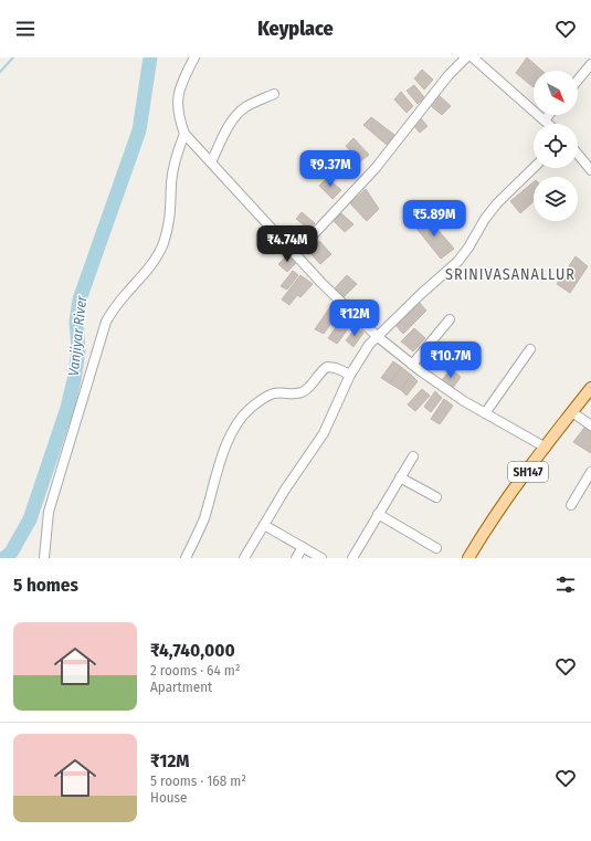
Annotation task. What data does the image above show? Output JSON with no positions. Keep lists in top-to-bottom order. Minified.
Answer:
{"streets":{"main road":["SH147"]},"districts":["SRINIVASANALLUR"],"water":["Vanjiyar River"],"north":"bottom right","page":{"header":"Keyplace","price":["₹9.37M","₹5.89M","₹4.74M","₹12M","₹10.7M"],"heading":"5 homes","list":[{"name":"₹4,740,000","note":"2 rooms · 64 m² · Apartment"},{"name":"₹12M","note":"5 rooms · 168 m² · House"}]}}
